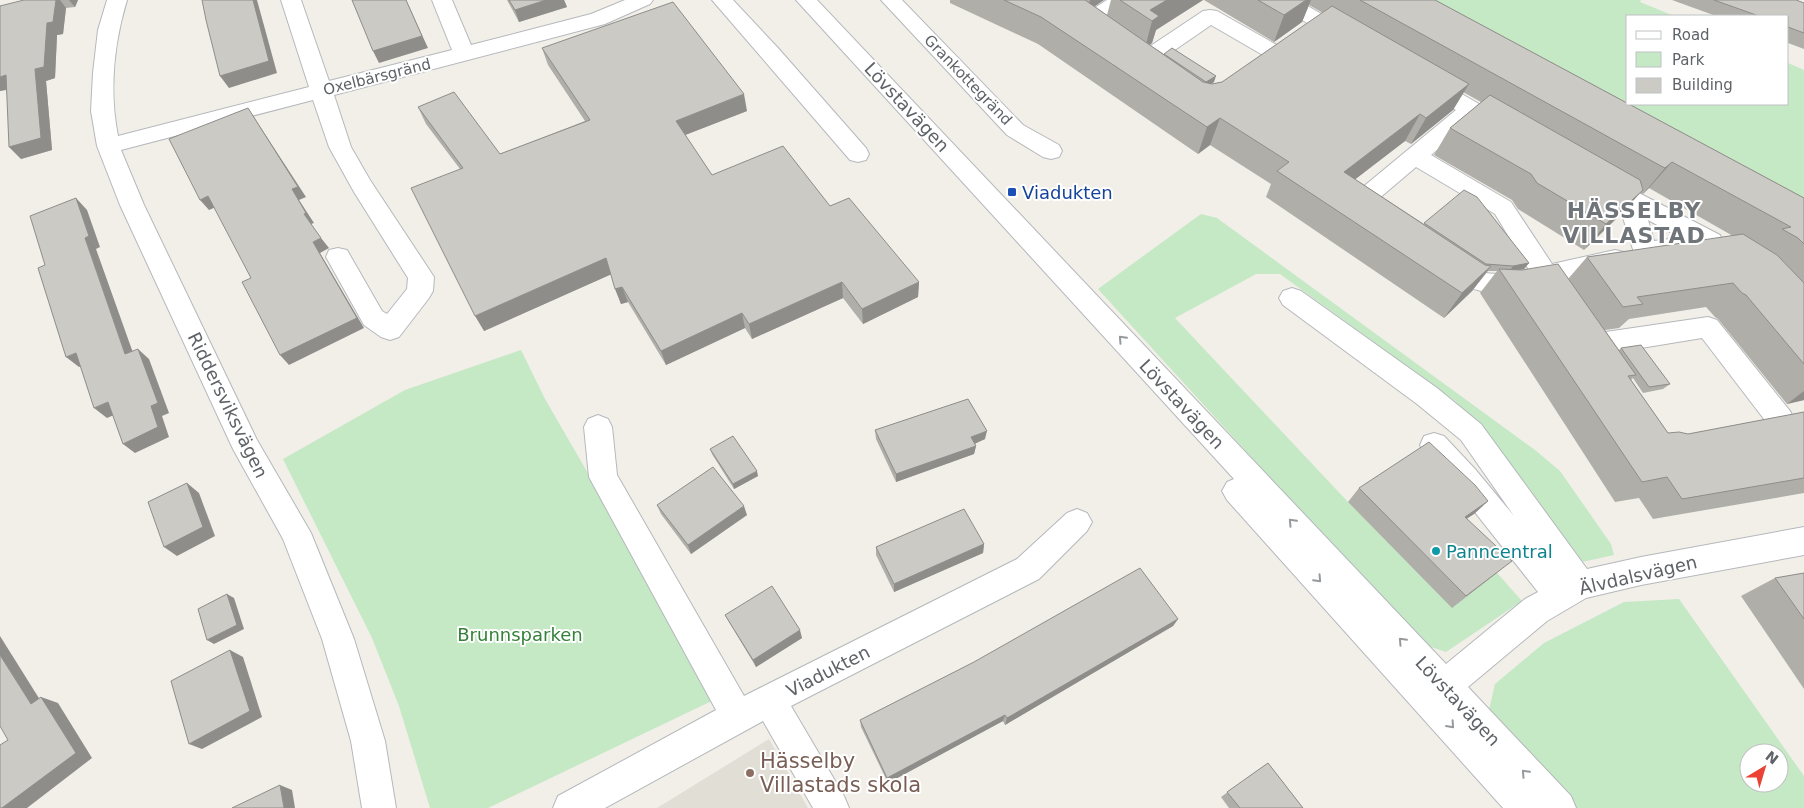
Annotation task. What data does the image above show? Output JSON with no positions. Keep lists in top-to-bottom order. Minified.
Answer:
{"streets":{"street":["Oxelbärsgränd","Grankottegränd","Lövstavägen","Riddersviksvägen","Älvdalsvägen","Viadukten"]},"crossings":[["Oxelbärsgränd","Riddersviksvägen"],["Lövstavägen","Älvdalsvägen"]],"districts":["HÄSSELBY VILLASTAD"],"parks":["Brunnsparken"],"places":{"transit":["Viadukten"],"other":["Panncentral","Hässelby Villastads skola"]},"legend":["Road","Park","Building"],"north":"top right"}
